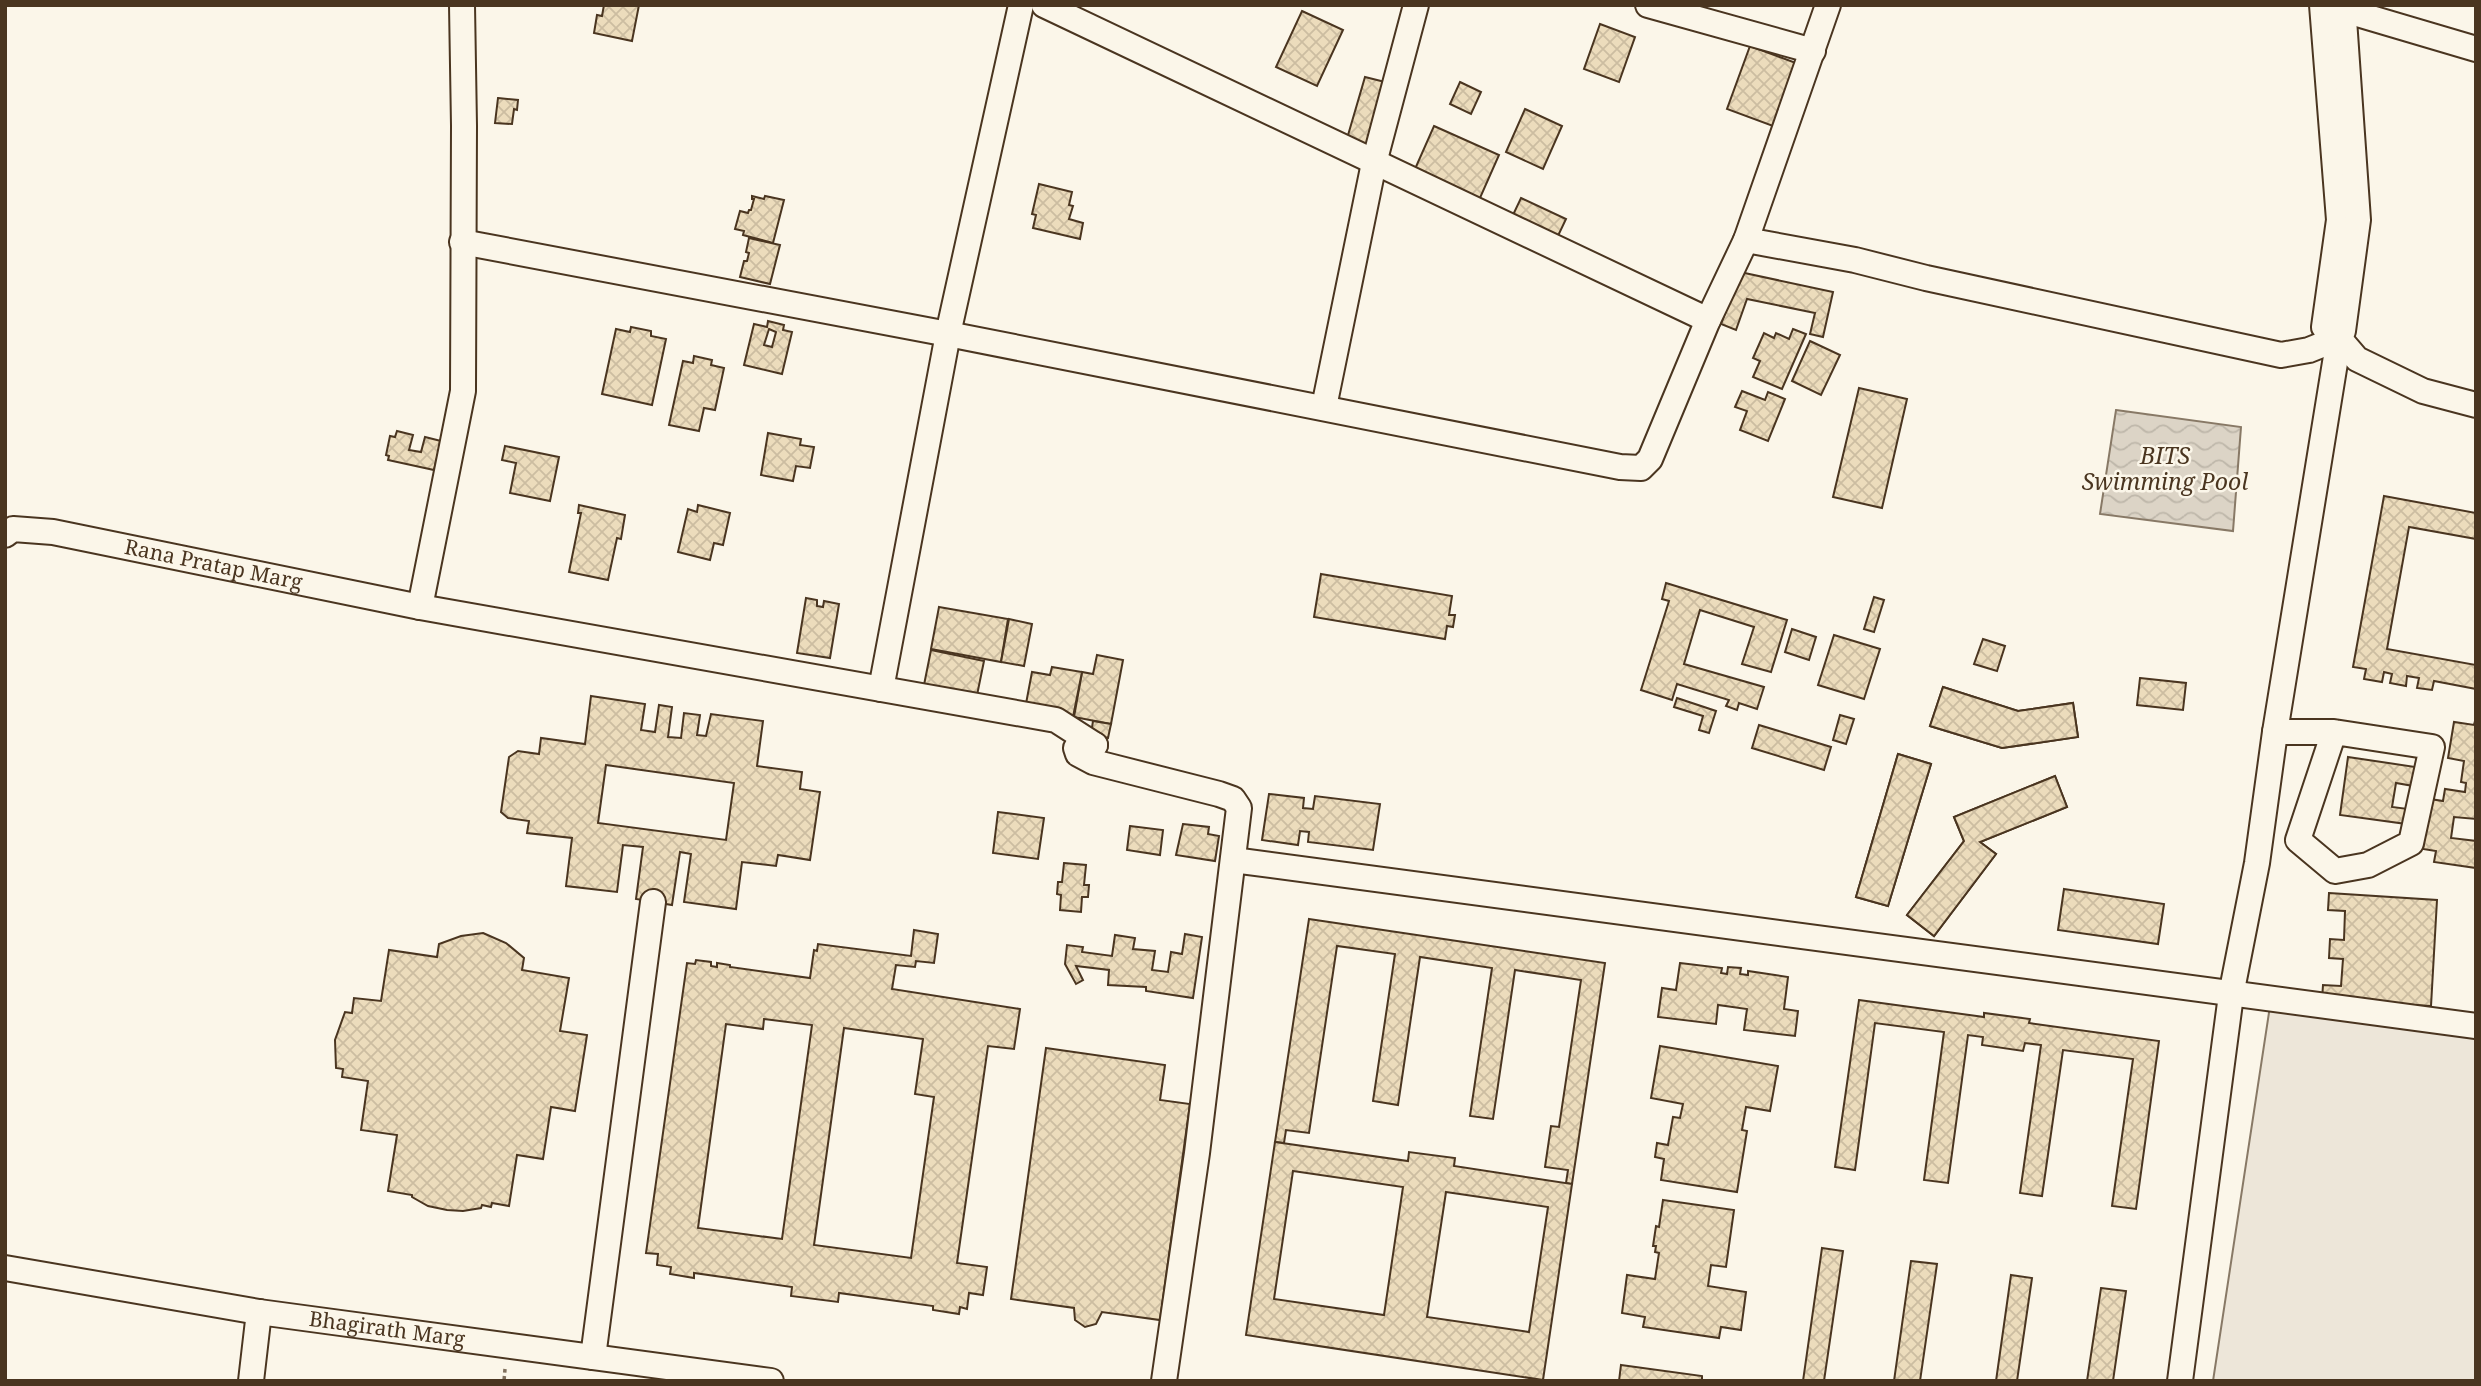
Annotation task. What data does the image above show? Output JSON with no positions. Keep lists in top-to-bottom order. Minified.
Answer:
{"streets":{"street":["Rana Pratap Marg","Bhagirath Marg"]},"water":["BITS Swimming Pool"]}
